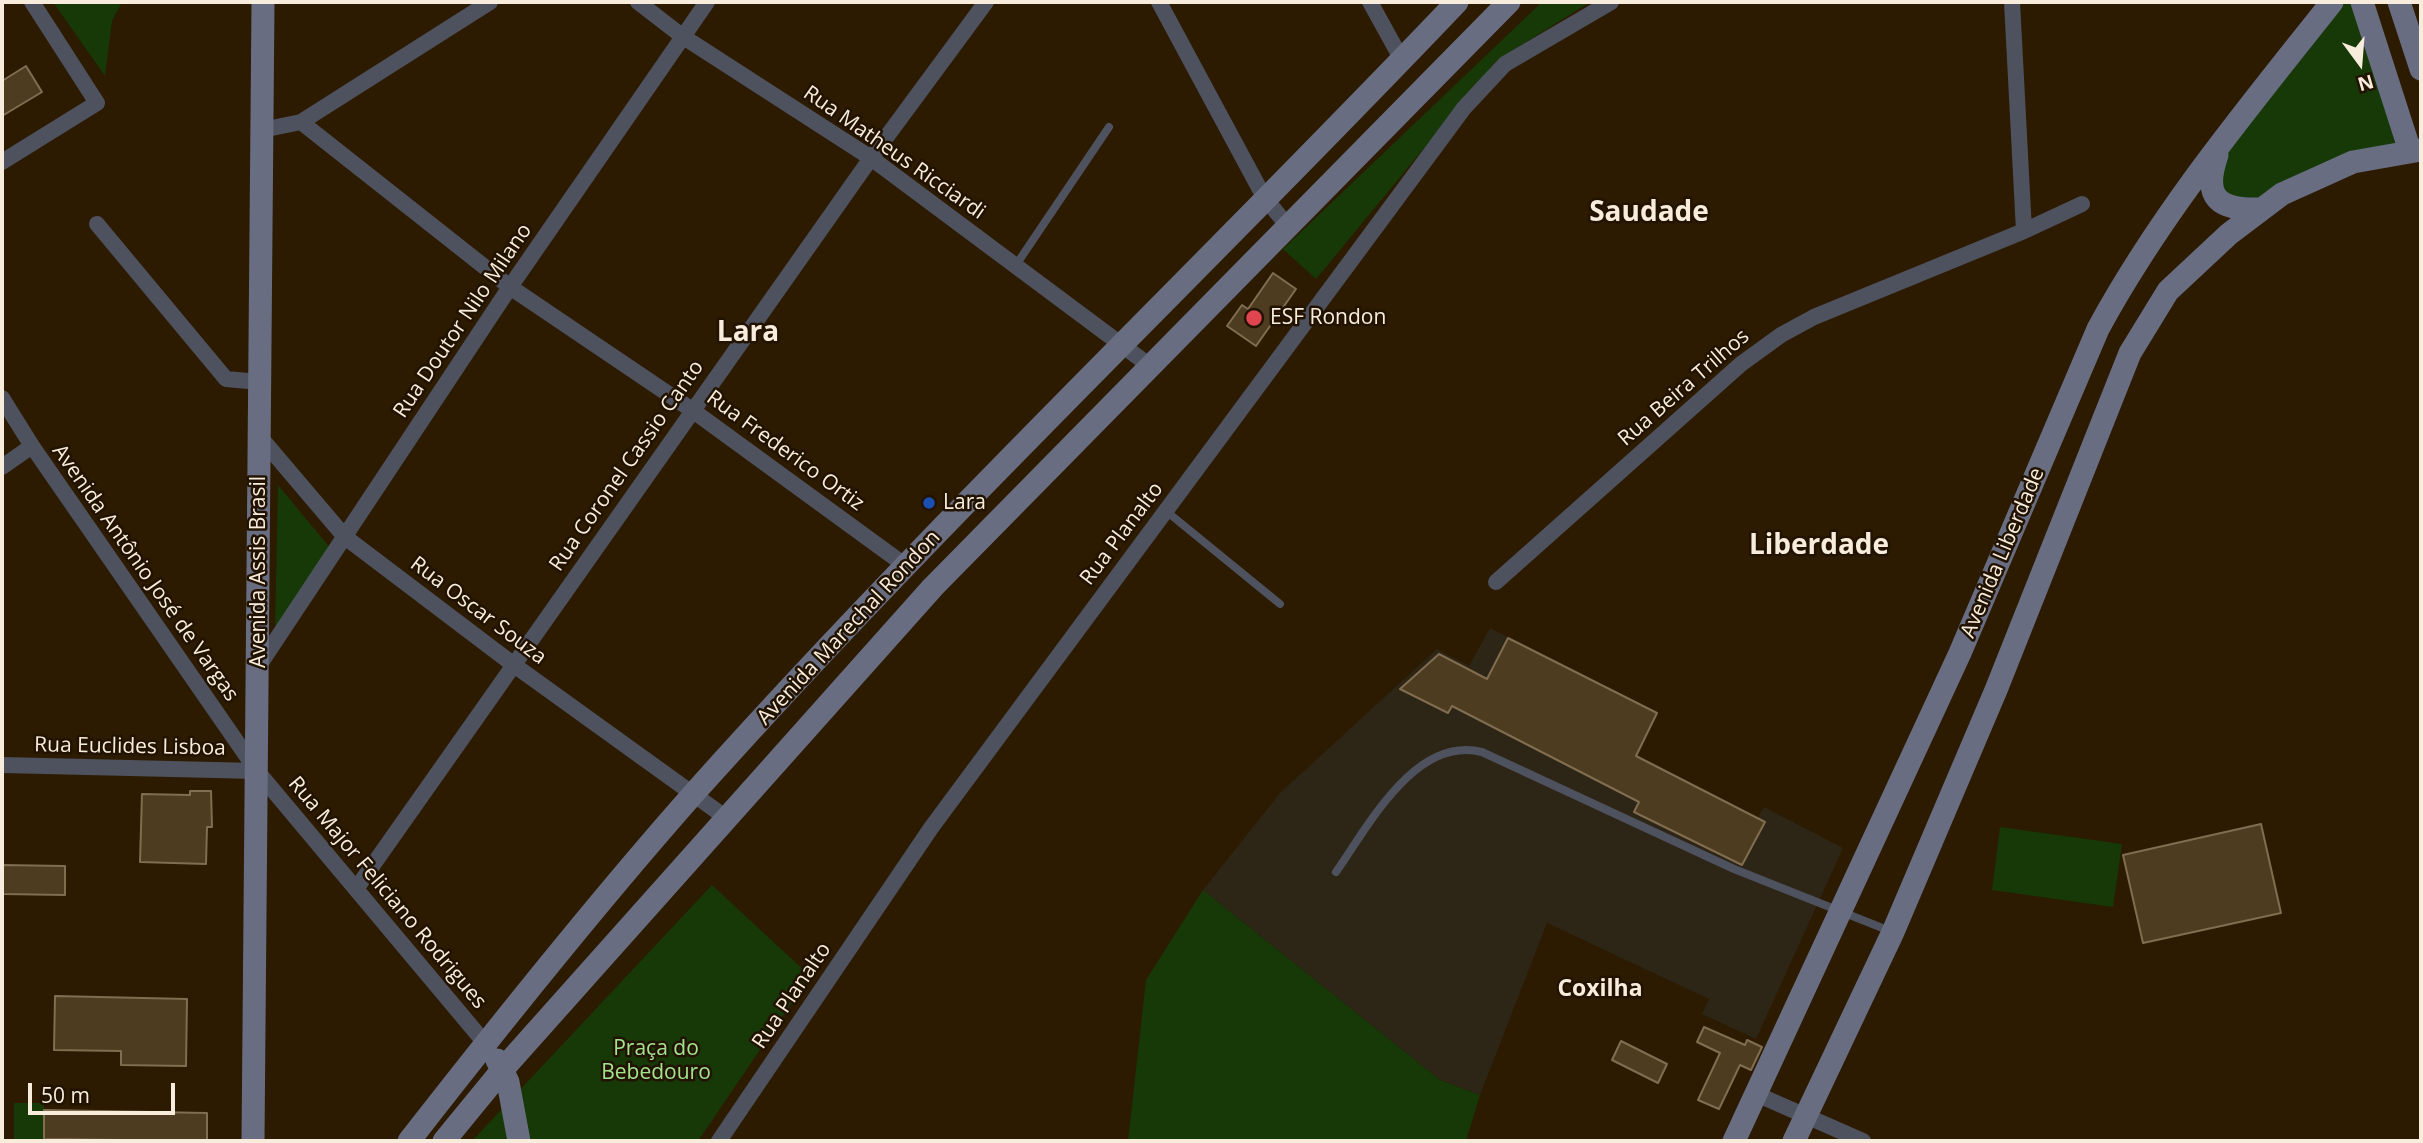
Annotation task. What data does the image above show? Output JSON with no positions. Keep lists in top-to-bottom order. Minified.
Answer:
{"streets":{"main road":["Avenida Liberdade","Avenida Assis Brasil","Avenida Marechal Rondon"],"street":["Rua Matheus Ricciardi","Rua Doutor Nilo Milano","Rua Beira Trilhos","Rua Frederico Ortiz","Rua Coronel Cassio Canto","Rua Planalto","Avenida Antônio José de Vargas","Rua Oscar Souza","Rua Euclides Lisboa","Rua Major Feliciano Rodrigues"]},"crossings":[["Rua Matheus Ricciardi","Rua Doutor Nilo Milano"],["Rua Matheus Ricciardi","Rua Coronel Cassio Canto"],["Rua Matheus Ricciardi","Avenida Marechal Rondon"],["Rua Doutor Nilo Milano","Rua Frederico Ortiz"],["Rua Doutor Nilo Milano","Avenida Assis Brasil"],["Rua Doutor Nilo Milano","Rua Oscar Souza"],["Rua Frederico Ortiz","Rua Coronel Cassio Canto"],["Rua Frederico Ortiz","Avenida Marechal Rondon"],["Rua Coronel Cassio Canto","Rua Oscar Souza"],["Rua Coronel Cassio Canto","Rua Major Feliciano Rodrigues"],["Avenida Assis Brasil","Avenida Antônio José de Vargas"],["Avenida Assis Brasil","Rua Oscar Souza"],["Avenida Assis Brasil","Rua Euclides Lisboa"],["Avenida Assis Brasil","Rua Major Feliciano Rodrigues"],["Avenida Antônio José de Vargas","Rua Euclides Lisboa"],["Avenida Antônio José de Vargas","Rua Major Feliciano Rodrigues"],["Rua Oscar Souza","Avenida Marechal Rondon"],["Avenida Marechal Rondon","Rua Major Feliciano Rodrigues"],["Rua Euclides Lisboa","Rua Major Feliciano Rodrigues"]],"districts":["Saudade","Lara","Liberdade","Coxilha"],"parks":["Praça do Bebedouro"],"places":["ESF Rondon","Lara"],"scale_bar":"50 m","north":"bottom"}
